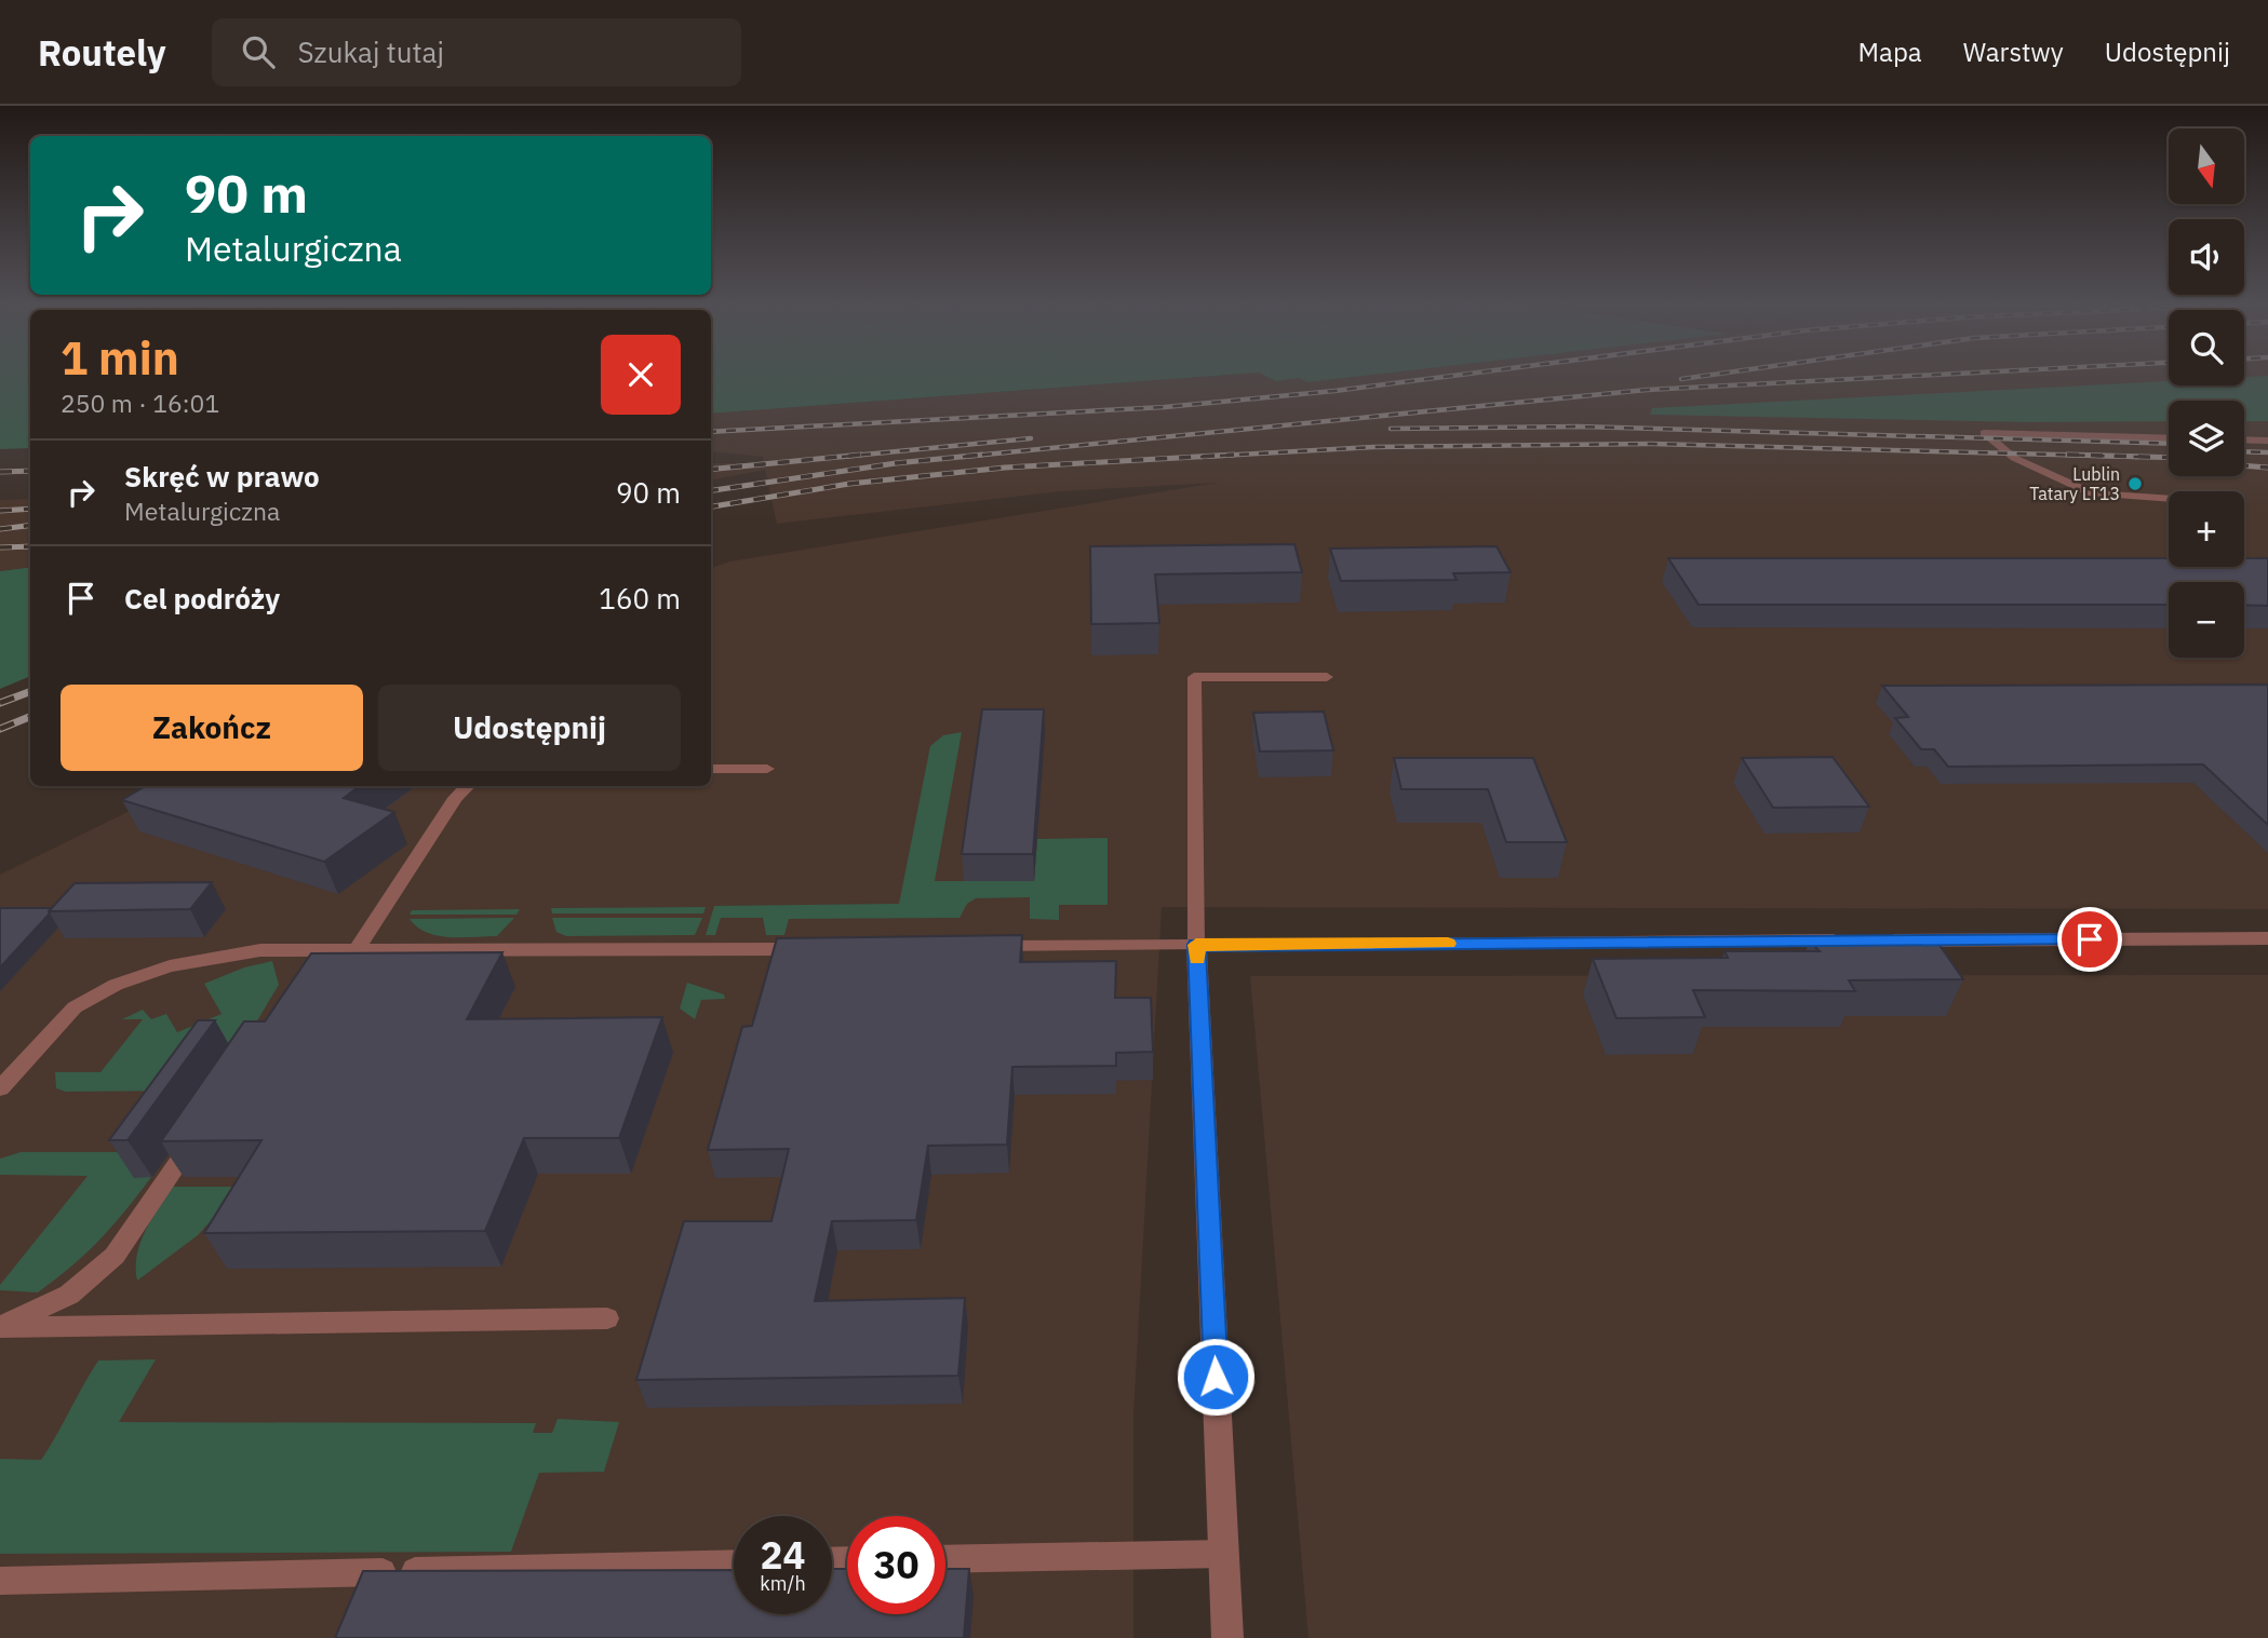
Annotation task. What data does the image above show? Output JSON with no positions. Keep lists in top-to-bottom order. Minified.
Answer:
{"places":["Lublin Tatary LT13"],"north":"bottom","page":{"header":"Routely","search":"Szukaj tutaj","nav":["Mapa","Warstwy","Udostępnij"],"map_buttons":["+","−"],"turn":["90 m","Metalurgiczna"],"heading":["1 min","250 m · 16:01"],"list":[{"name":"Skręć w prawo","note":"Metalurgiczna","value":"90 m"},{"name":"Cel podróży","value":"160 m"}],"buttons":["Zakończ","Udostępnij"],"speed":"24 km/h","limit":"30"}}
